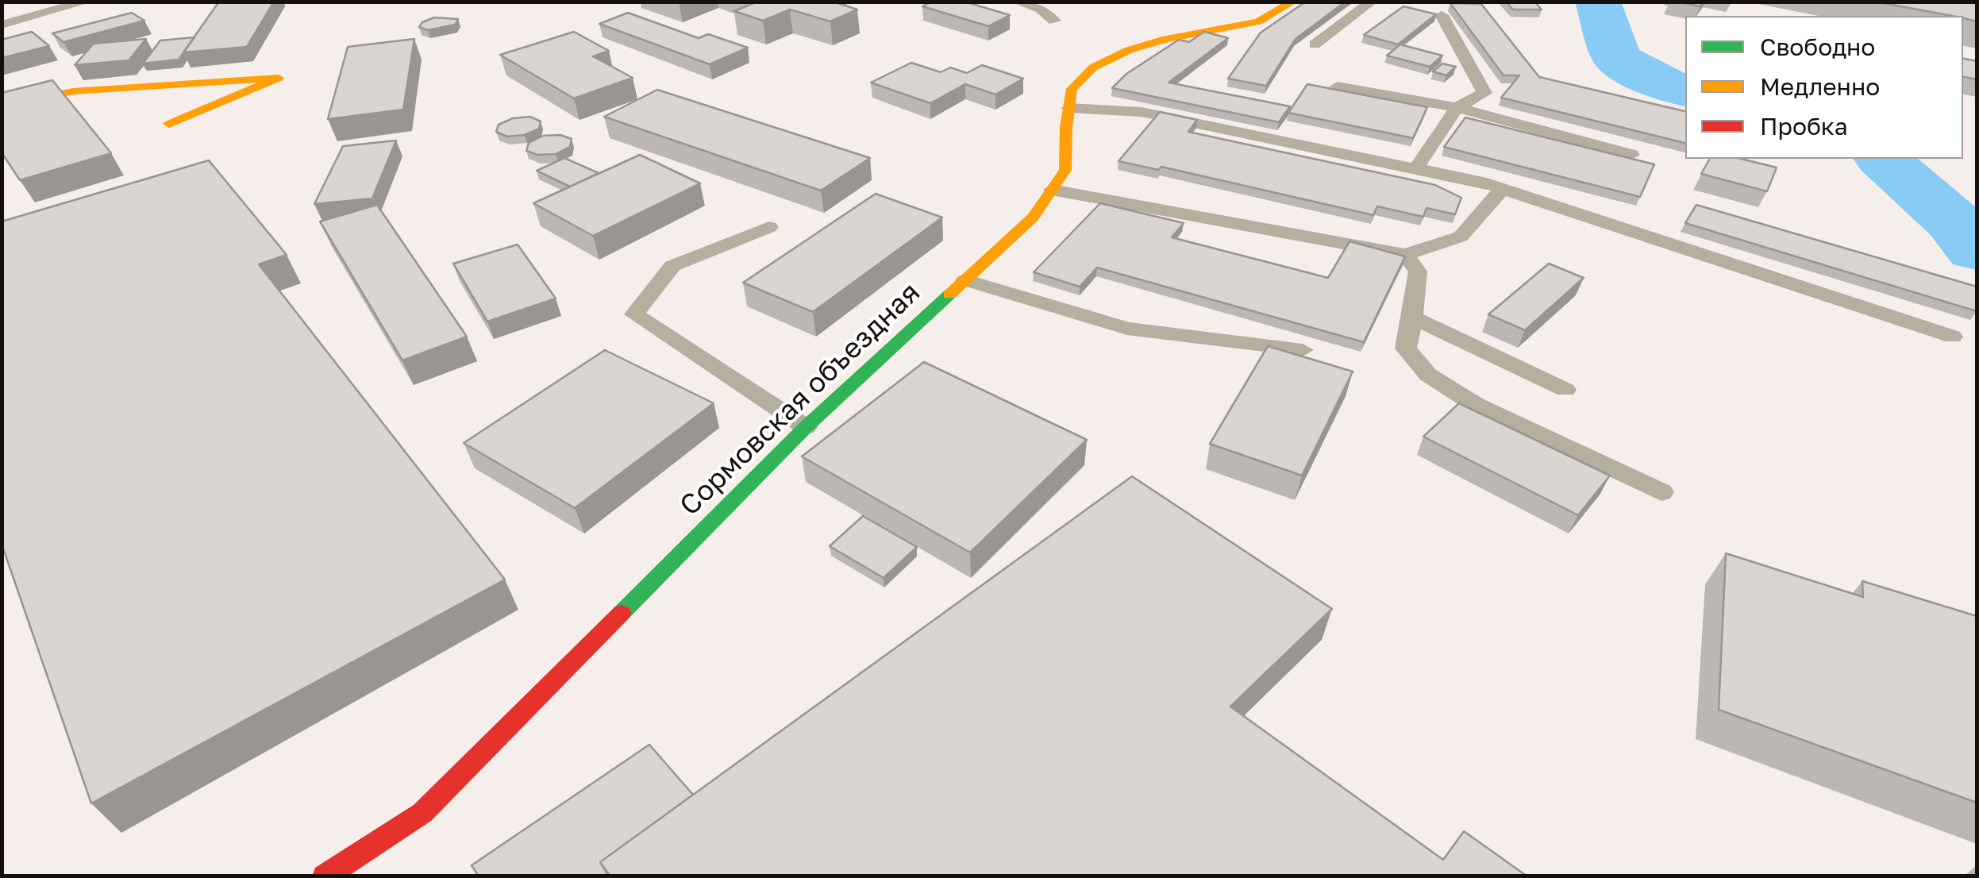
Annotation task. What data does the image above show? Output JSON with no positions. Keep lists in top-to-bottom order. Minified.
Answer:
{"streets":{"street":["Сормовская объездная"]},"legend":["Свободно","Медленно","Пробка"]}
